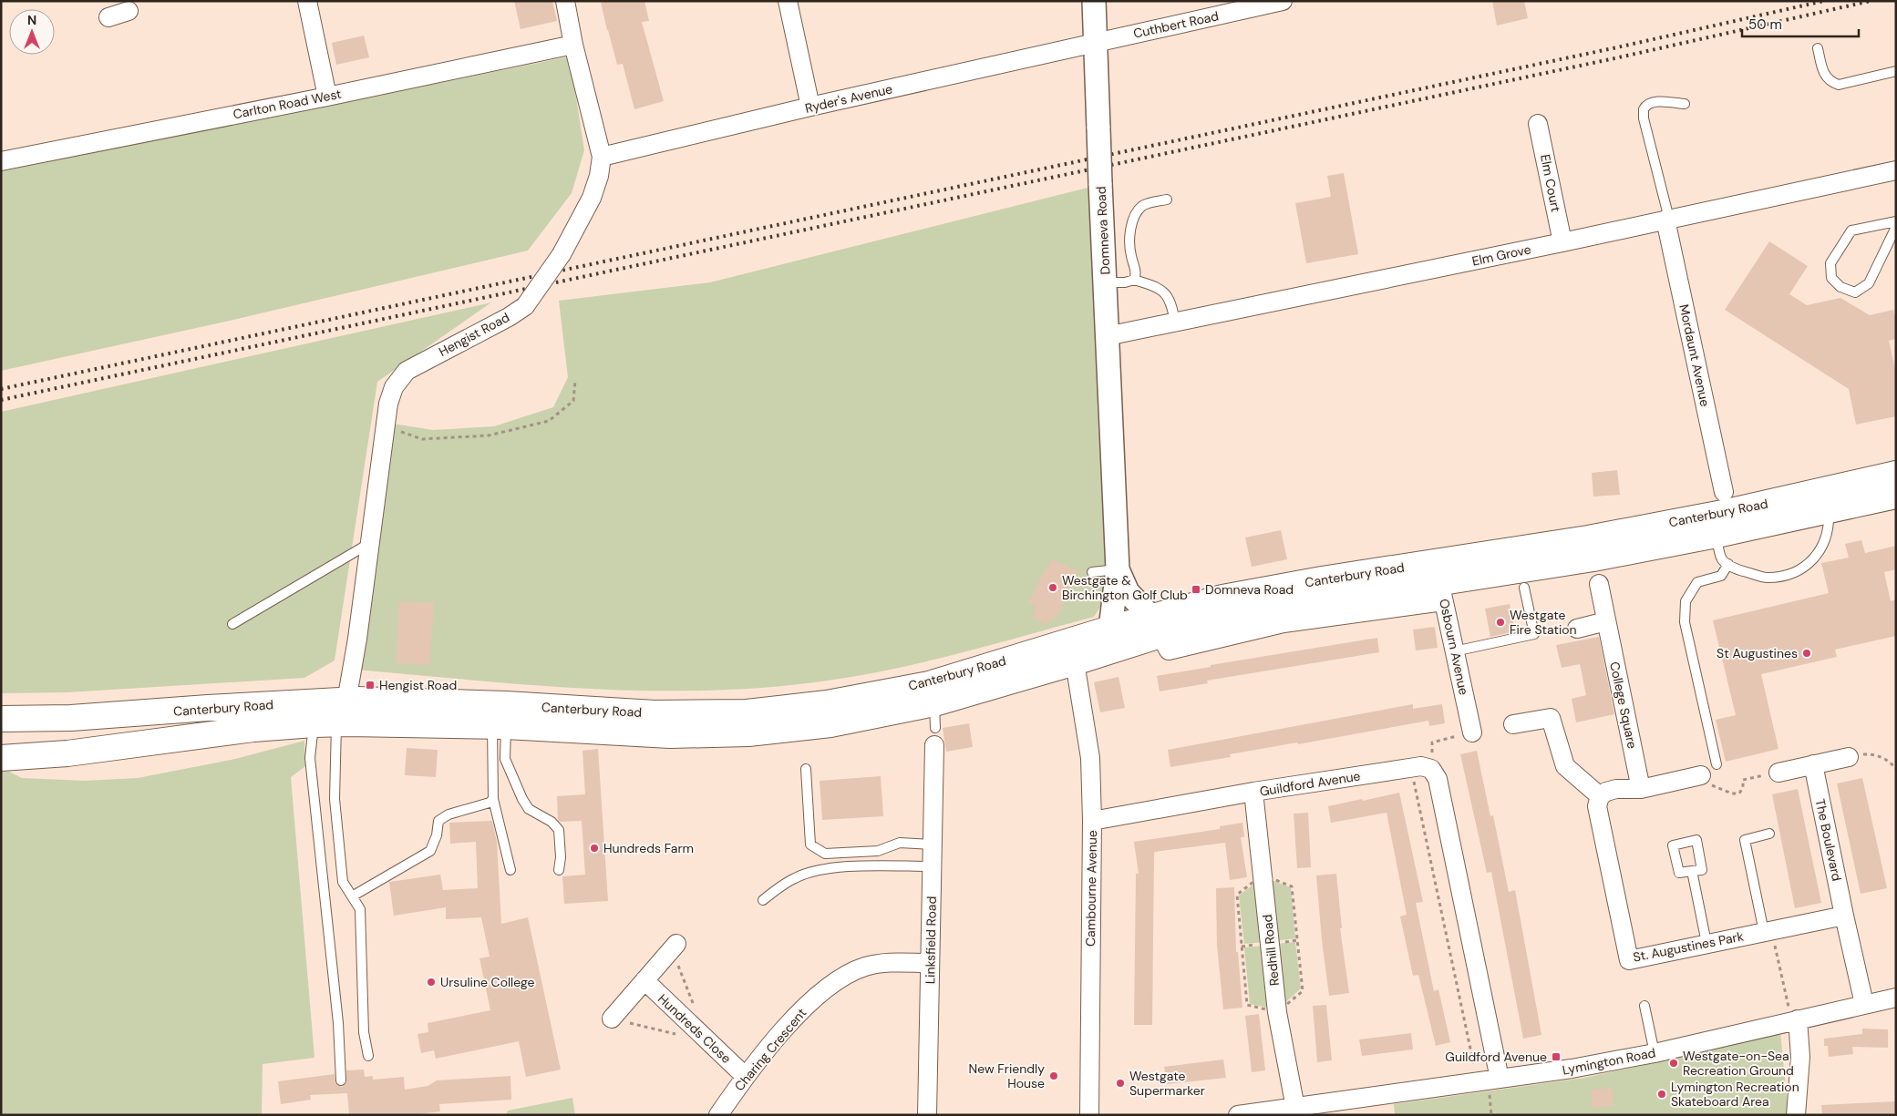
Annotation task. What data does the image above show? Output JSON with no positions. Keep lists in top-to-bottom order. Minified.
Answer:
{"streets":{"highway":["Canterbury Road"],"street":["Cuthbert Road","Ryder's Avenue","Carlton Road West","Elm Court","Domneva Road","Elm Grove","Hengist Road","Mordaunt Avenue","Osbourn Avenue","College Square","Guildford Avenue","The Boulevard","Cambourne Avenue","Linksfield Road","St. Augustines Park","Redhill Road","Hundreds Close","Charing Crescent","Lymington Road"]},"crossings":[["Cuthbert Road","Ryder's Avenue"],["Cuthbert Road","Domneva Road"],["Ryder's Avenue","Domneva Road"],["Ryder's Avenue","Hengist Road"],["Carlton Road West","Hengist Road"],["Elm Court","Elm Grove"],["Domneva Road","Elm Grove"],["Domneva Road","Canterbury Road"],["Elm Grove","Mordaunt Avenue"],["Hengist Road","Canterbury Road"],["Canterbury Road","Osbourn Avenue"],["Canterbury Road","Cambourne Avenue"],["Guildford Avenue","Cambourne Avenue"],["Guildford Avenue","Redhill Road"],["The Boulevard","St. Augustines Park"],["Linksfield Road","Charing Crescent"],["Redhill Road","Lymington Road"],["Hundreds Close","Charing Crescent"]],"places":{"other":["Westgate & Birchington Golf Club","Westgate Fire Station","St Augustines","Hundreds Farm","Ursuline College","Westgate-on-Sea Recreation Ground","New Friendly House","Westgate Supermarker","Lymington Recreation Skateboard Area"],"transit":["Domneva Road","Hengist Road","Guildford Avenue"]},"scale_bar":"50 m","north":"top"}
